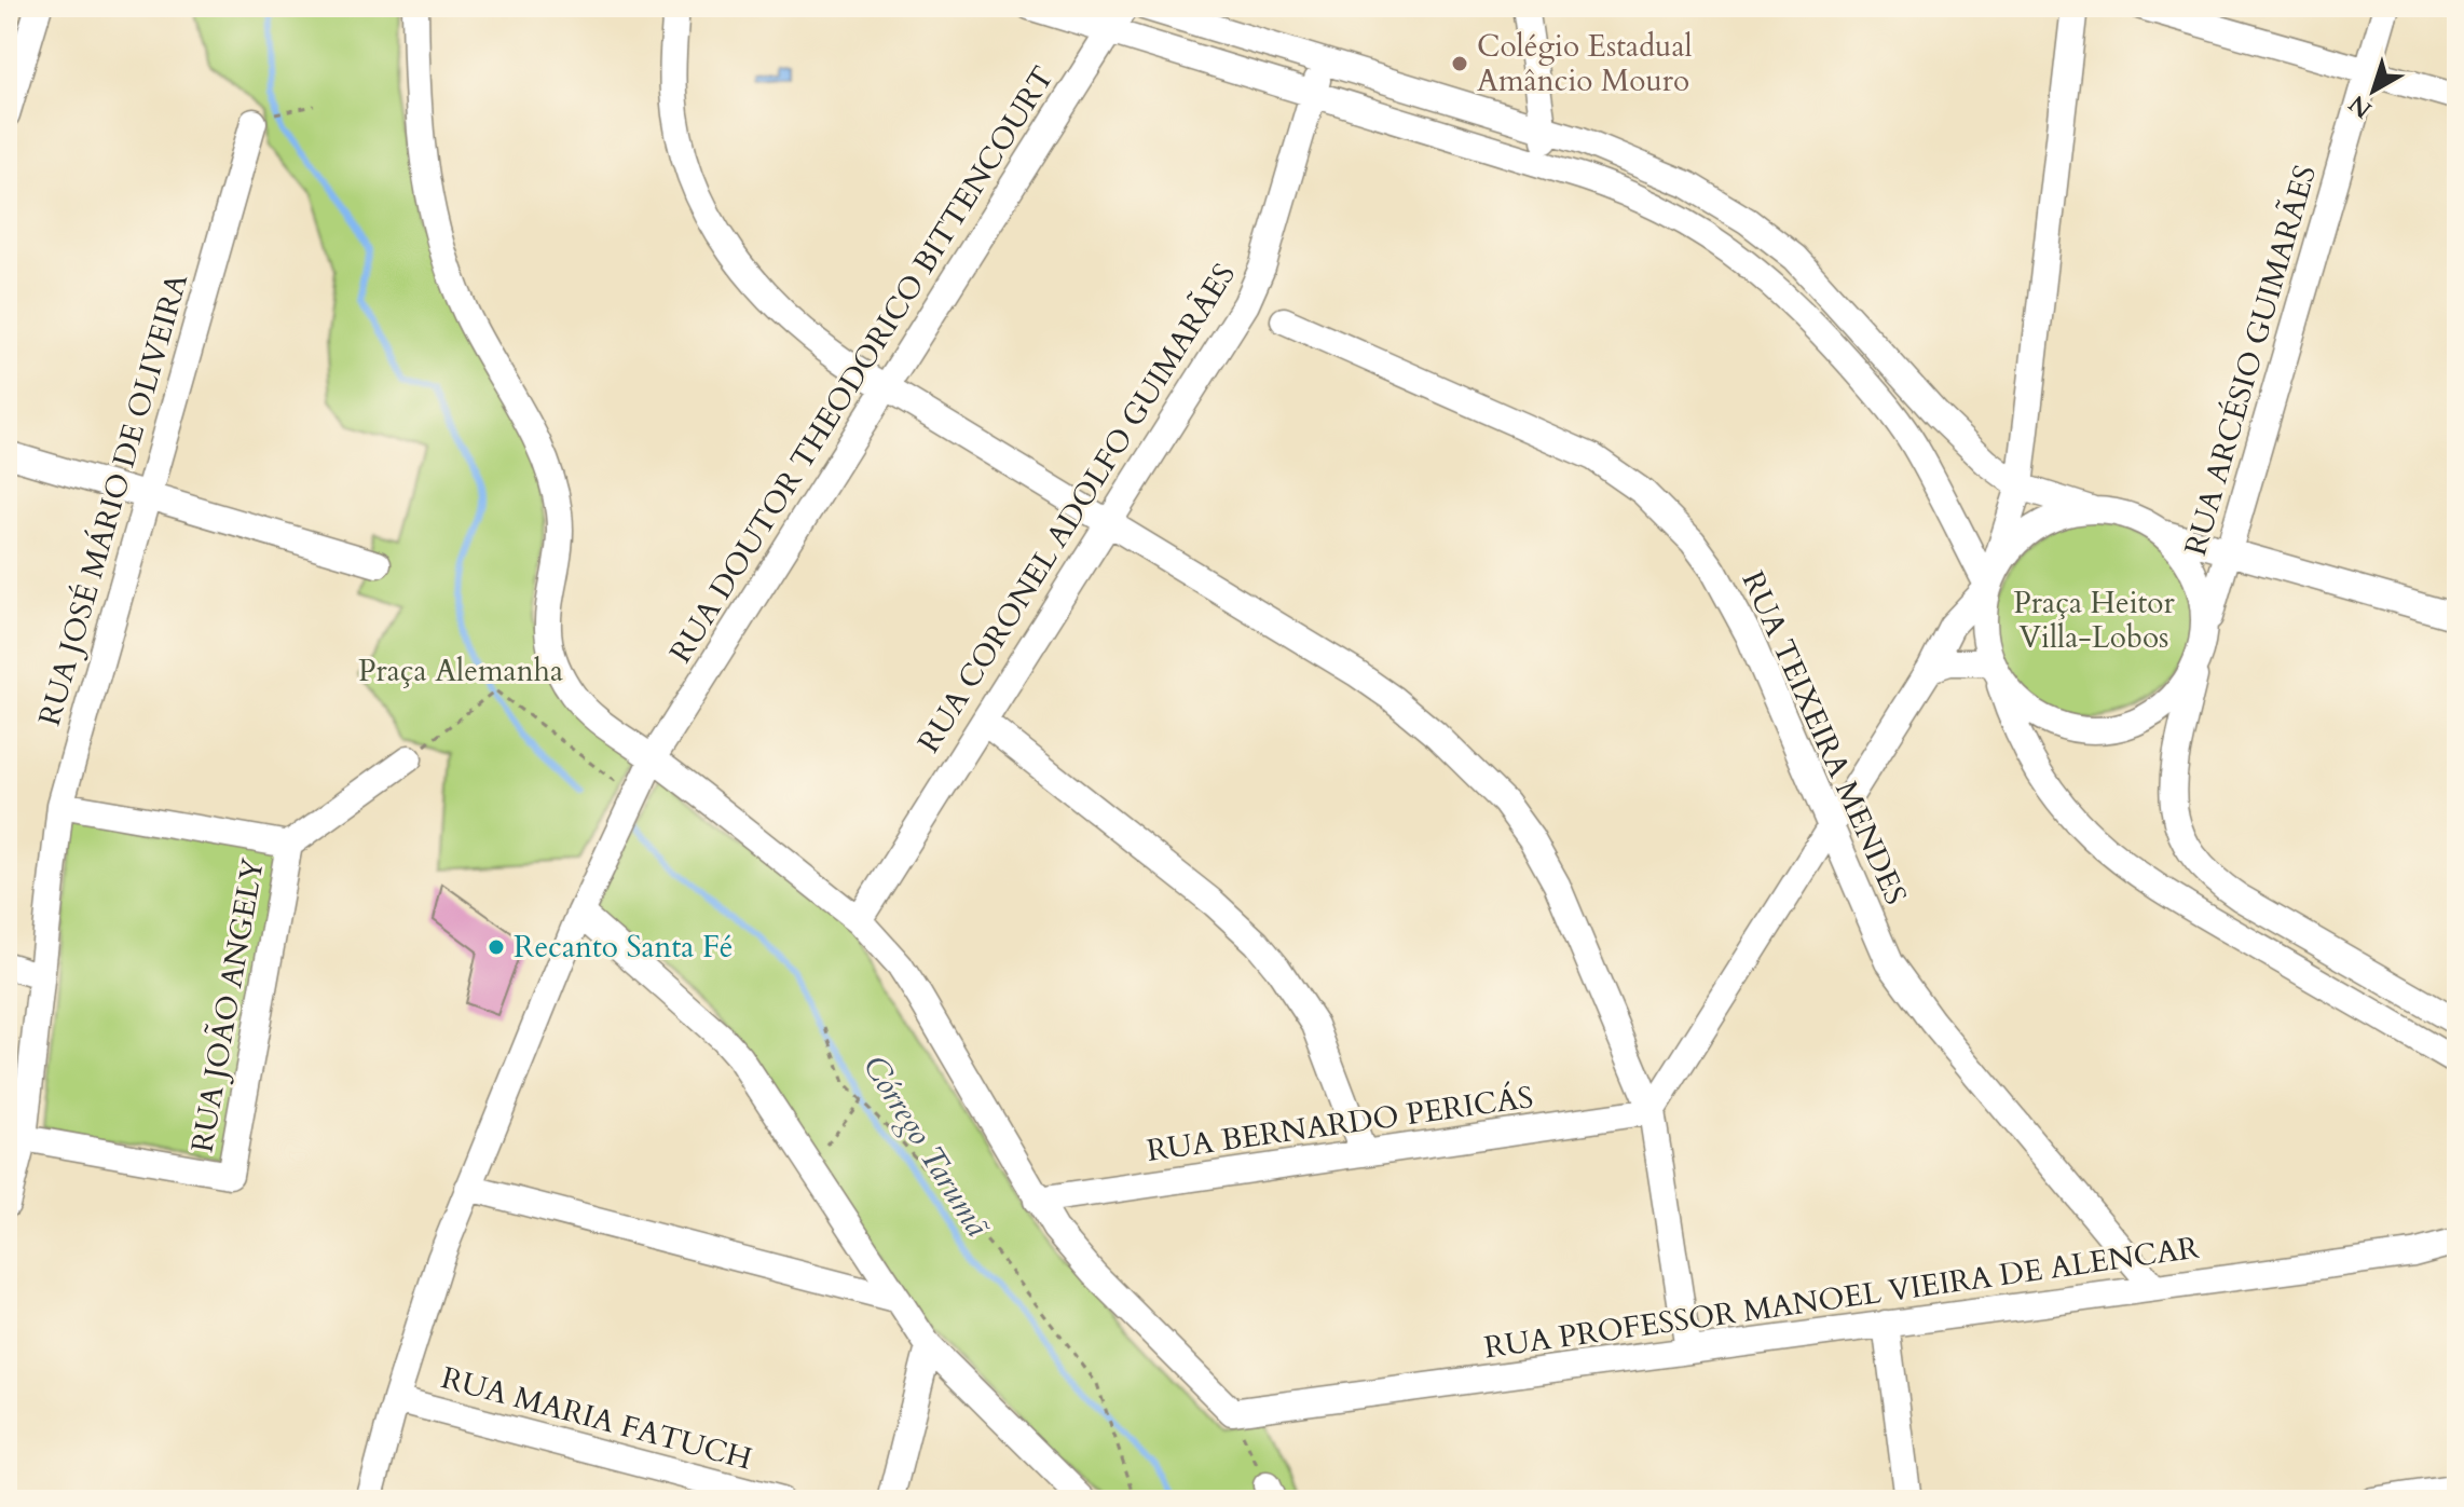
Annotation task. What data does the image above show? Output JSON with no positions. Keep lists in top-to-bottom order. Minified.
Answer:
{"streets":{"street":["RUA ARCÉSIO GUIMARÃES","RUA DOUTOR THEODORICO BITTENCOURT","RUA JOSÉ MÁRIO DE OLIVEIRA","RUA CORONEL ADOLFO GUIMARÃES","RUA TEIXEIRA MENDES","RUA JOÃO ANGELY","RUA BERNARDO PERICÁS","RUA PROFESSOR MANOEL VIEIRA DE ALENCAR","RUA MARIA FATUCH"]},"crossings":[["RUA DOUTOR THEODORICO BITTENCOURT","RUA MARIA FATUCH"],["RUA JOSÉ MÁRIO DE OLIVEIRA","RUA JOÃO ANGELY"],["RUA TEIXEIRA MENDES","RUA PROFESSOR MANOEL VIEIRA DE ALENCAR"]],"water":["Córrego Tarumã"],"parks":["Praça Heitor Villa-Lobos","Praça Alemanha"],"places":["Colégio Estadual Amâncio Mouro","Recanto Santa Fé"],"north":"bottom left"}
